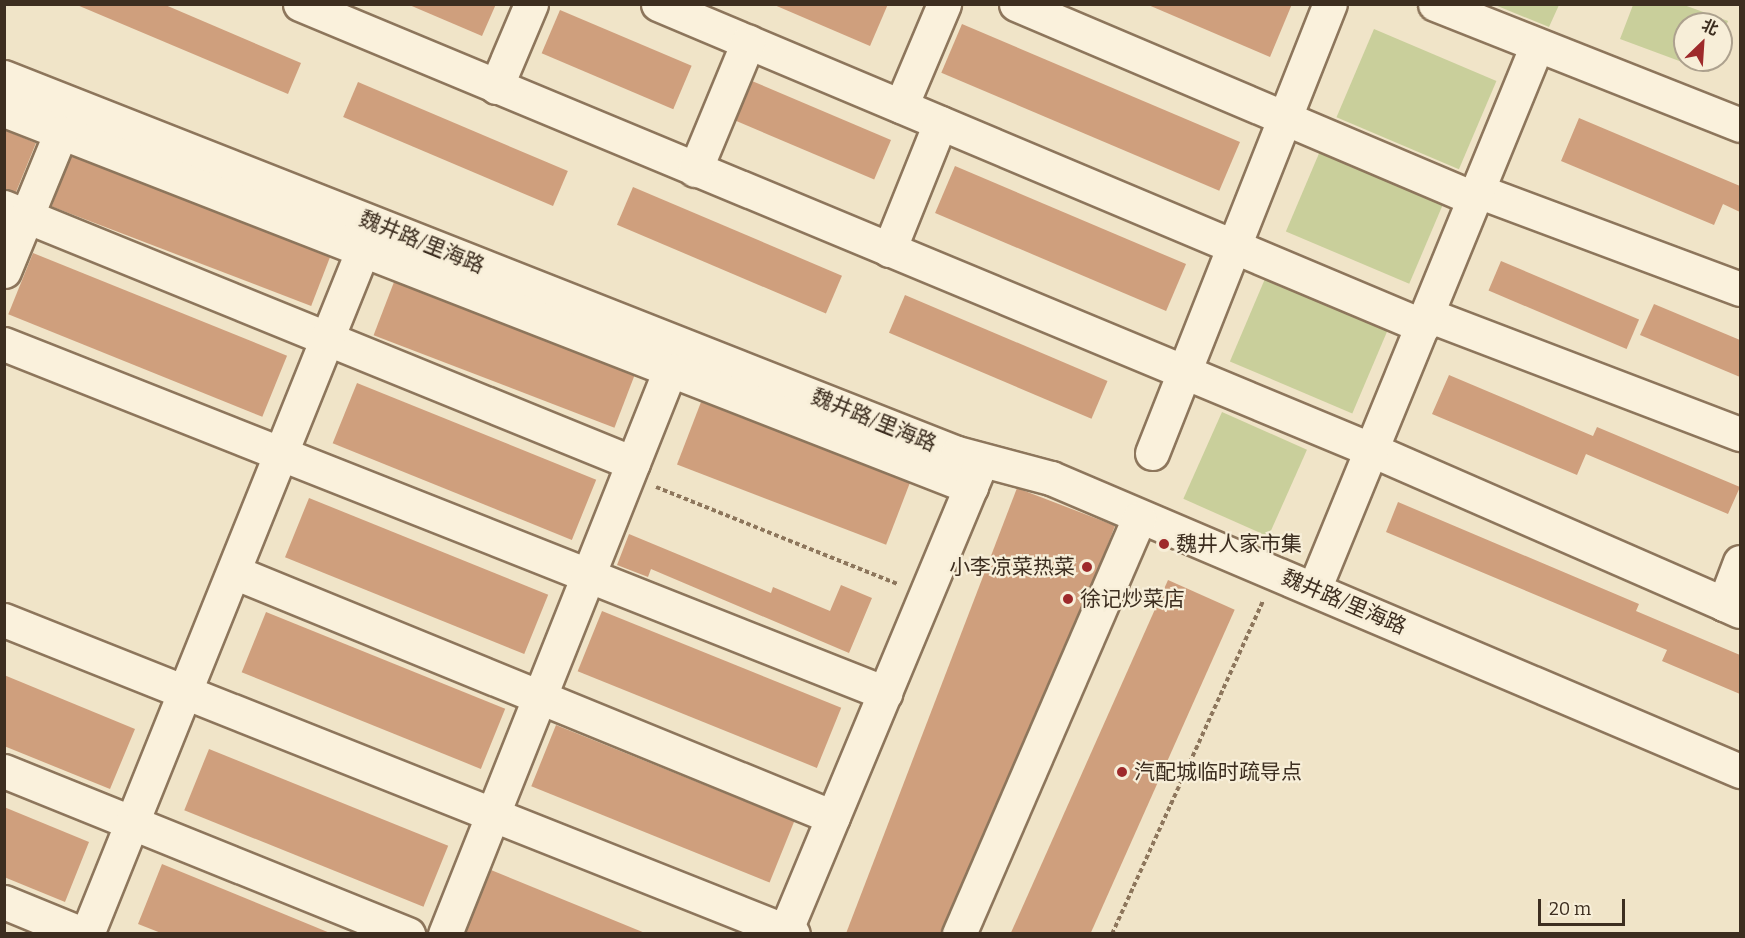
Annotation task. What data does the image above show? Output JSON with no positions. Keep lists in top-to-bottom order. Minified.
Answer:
{"streets":{"street":["魏井路/里海路"]},"places":["魏井人家市集","小李凉菜热菜","徐记炒菜店","汽配城临时疏导点"],"scale_bar":"20 m","north":"top right"}
